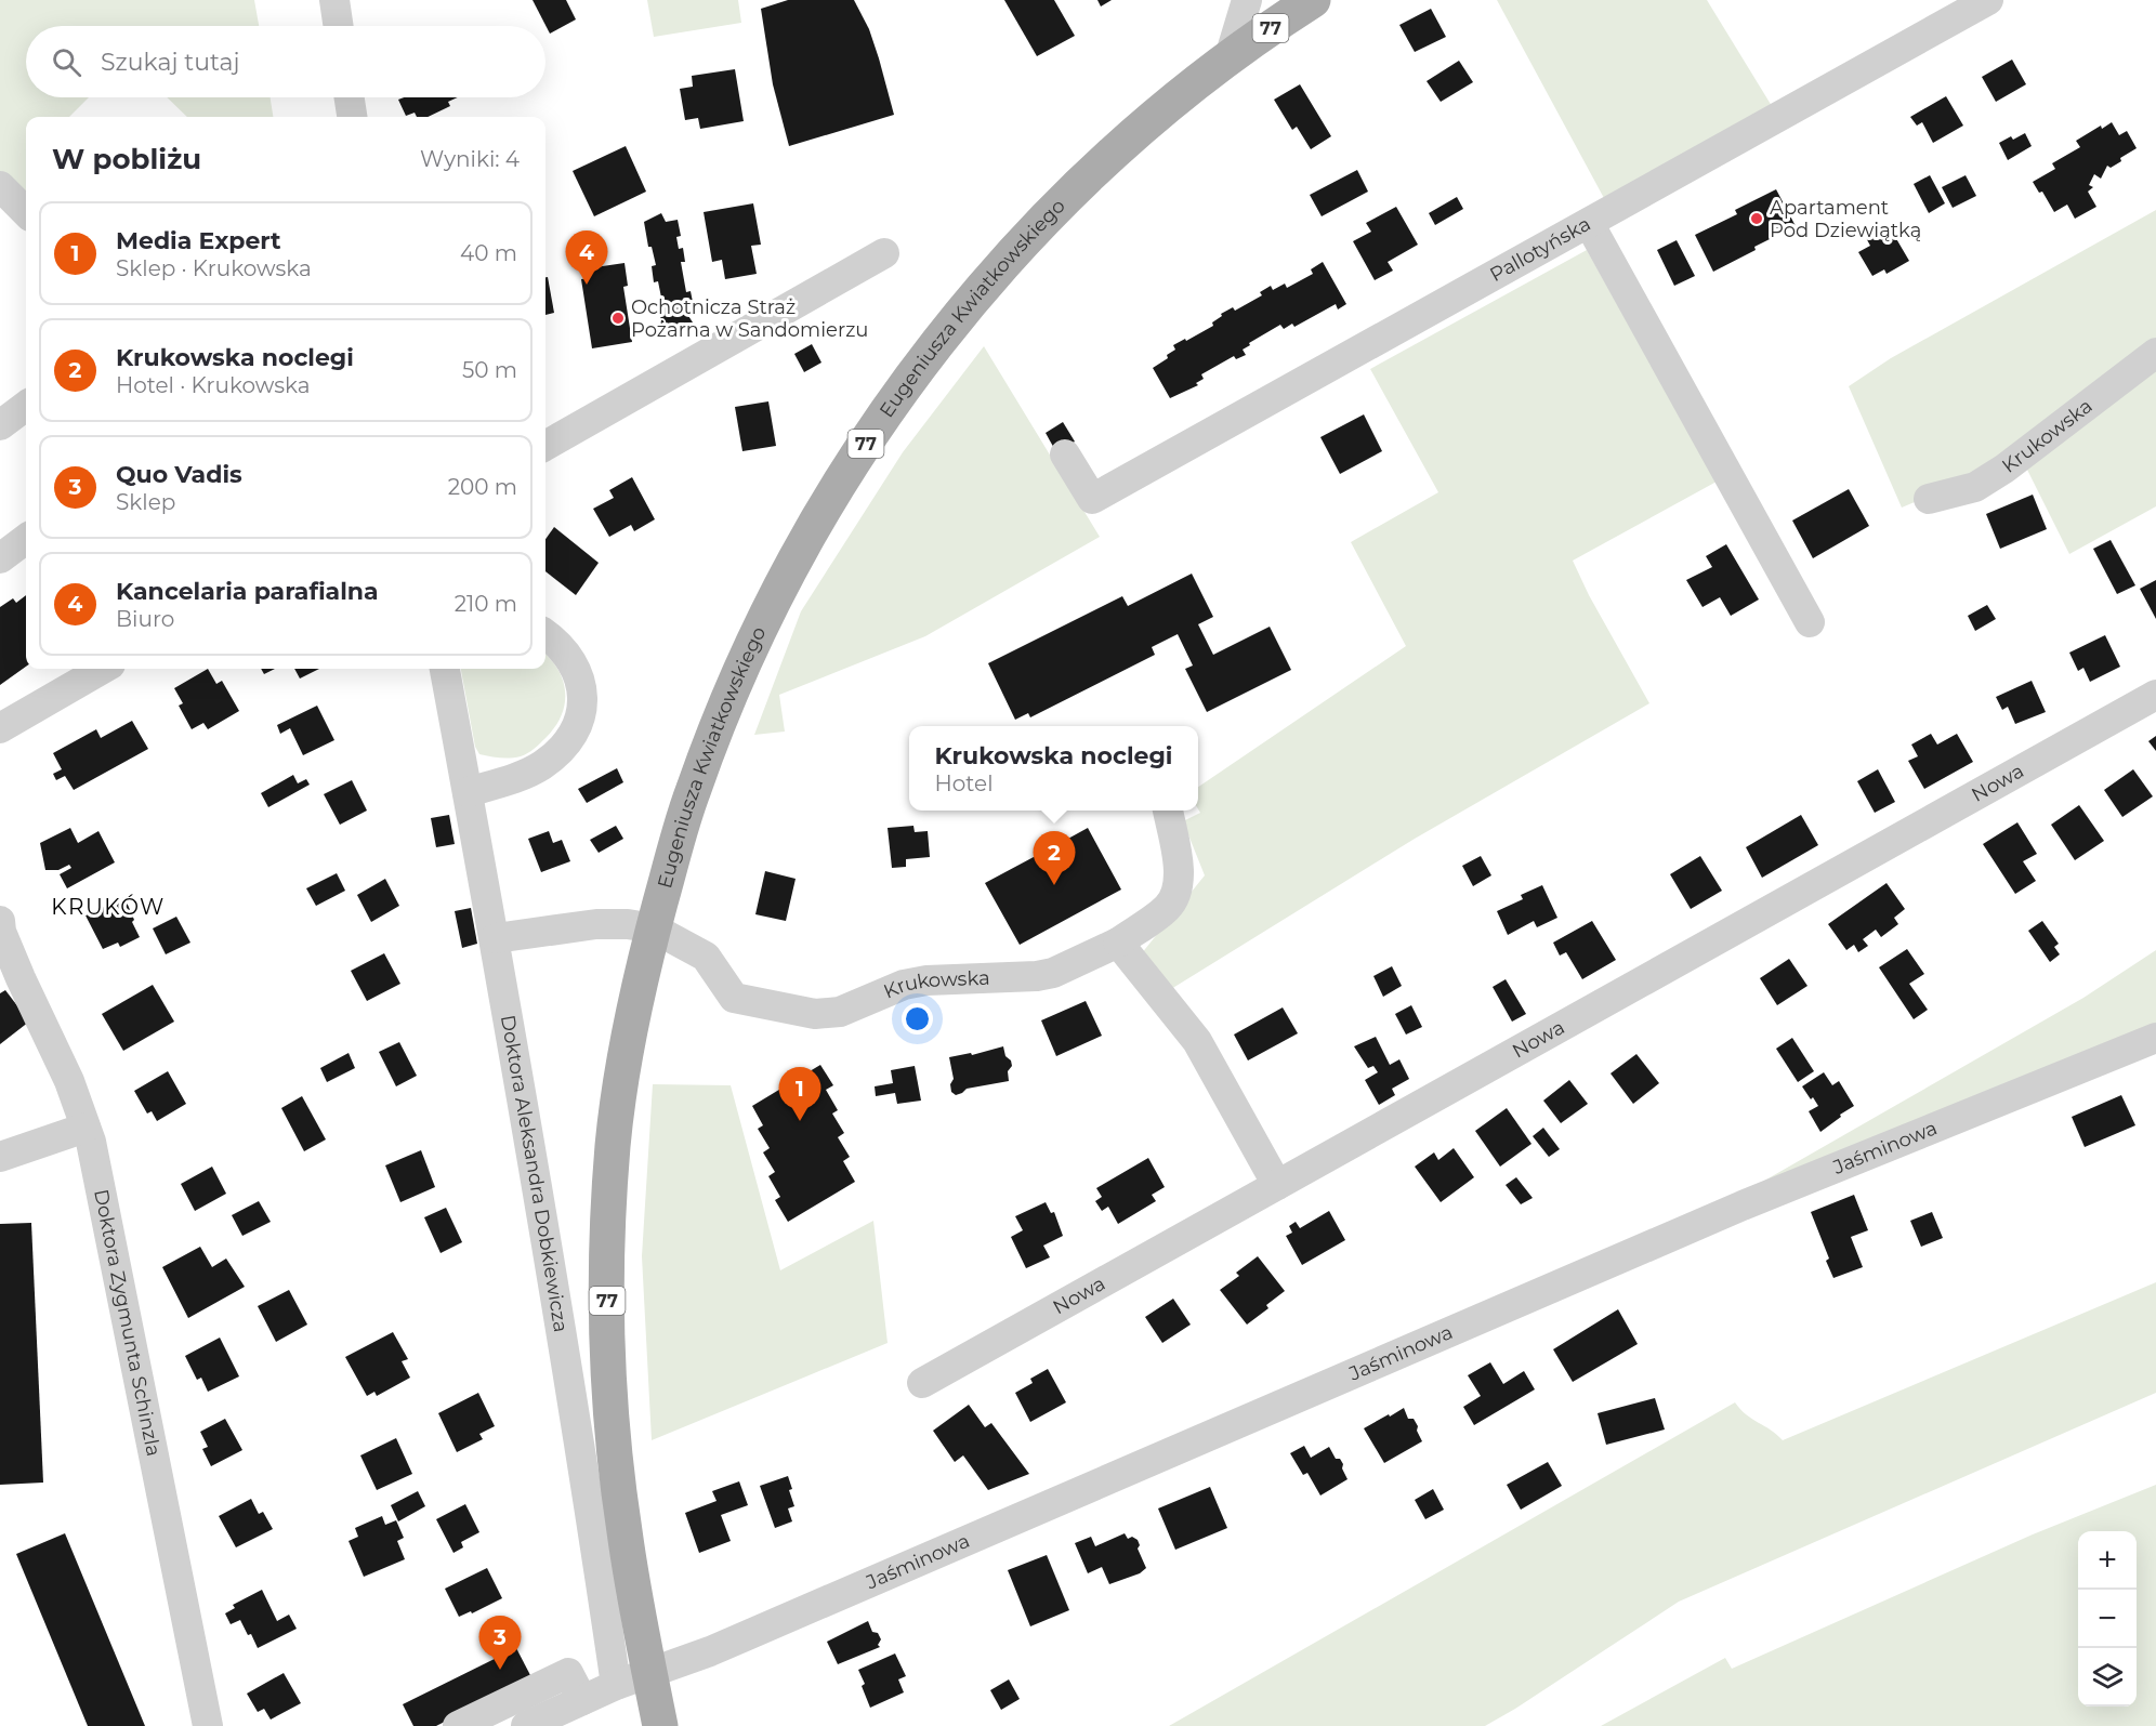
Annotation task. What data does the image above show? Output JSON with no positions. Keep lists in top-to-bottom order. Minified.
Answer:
{"streets":{"main road":["77","Eugeniusza Kwiatkowskiego"],"street":["Pallotyńska","Krukowska","Nowa","Jaśminowa","Doktora Aleksandra Dobkiewicza","Doktora Zygmunta Schinzla"]},"crossings":[["Eugeniusza Kwiatkowskiego","Krukowska"],["Eugeniusza Kwiatkowskiego","Jaśminowa"],["Krukowska","Doktora Aleksandra Dobkiewicza"],["Jaśminowa","Doktora Aleksandra Dobkiewicza"]],"districts":["KRUKÓW"],"places":["Apartament Pod Dziewiątką","Ochotnicza Straż Pożarna w Sandomierzu"],"page":{"search":"Szukaj tutaj","heading":["W pobliżu","Wyniki: 4"],"list":[{"mark":"1","name":"Media Expert","note":"Sklep · Krukowska","value":"40 m"},{"mark":"2","name":"Krukowska noclegi","note":"Hotel · Krukowska","value":"50 m"},{"mark":"3","name":"Quo Vadis","note":"Sklep","value":"200 m"},{"mark":"4","name":"Kancelaria parafialna","note":"Biuro","value":"210 m"}],"pins":["4","2","1","3"],"popup":["Krukowska noclegi","Hotel"],"map_buttons":["+","−"]}}
